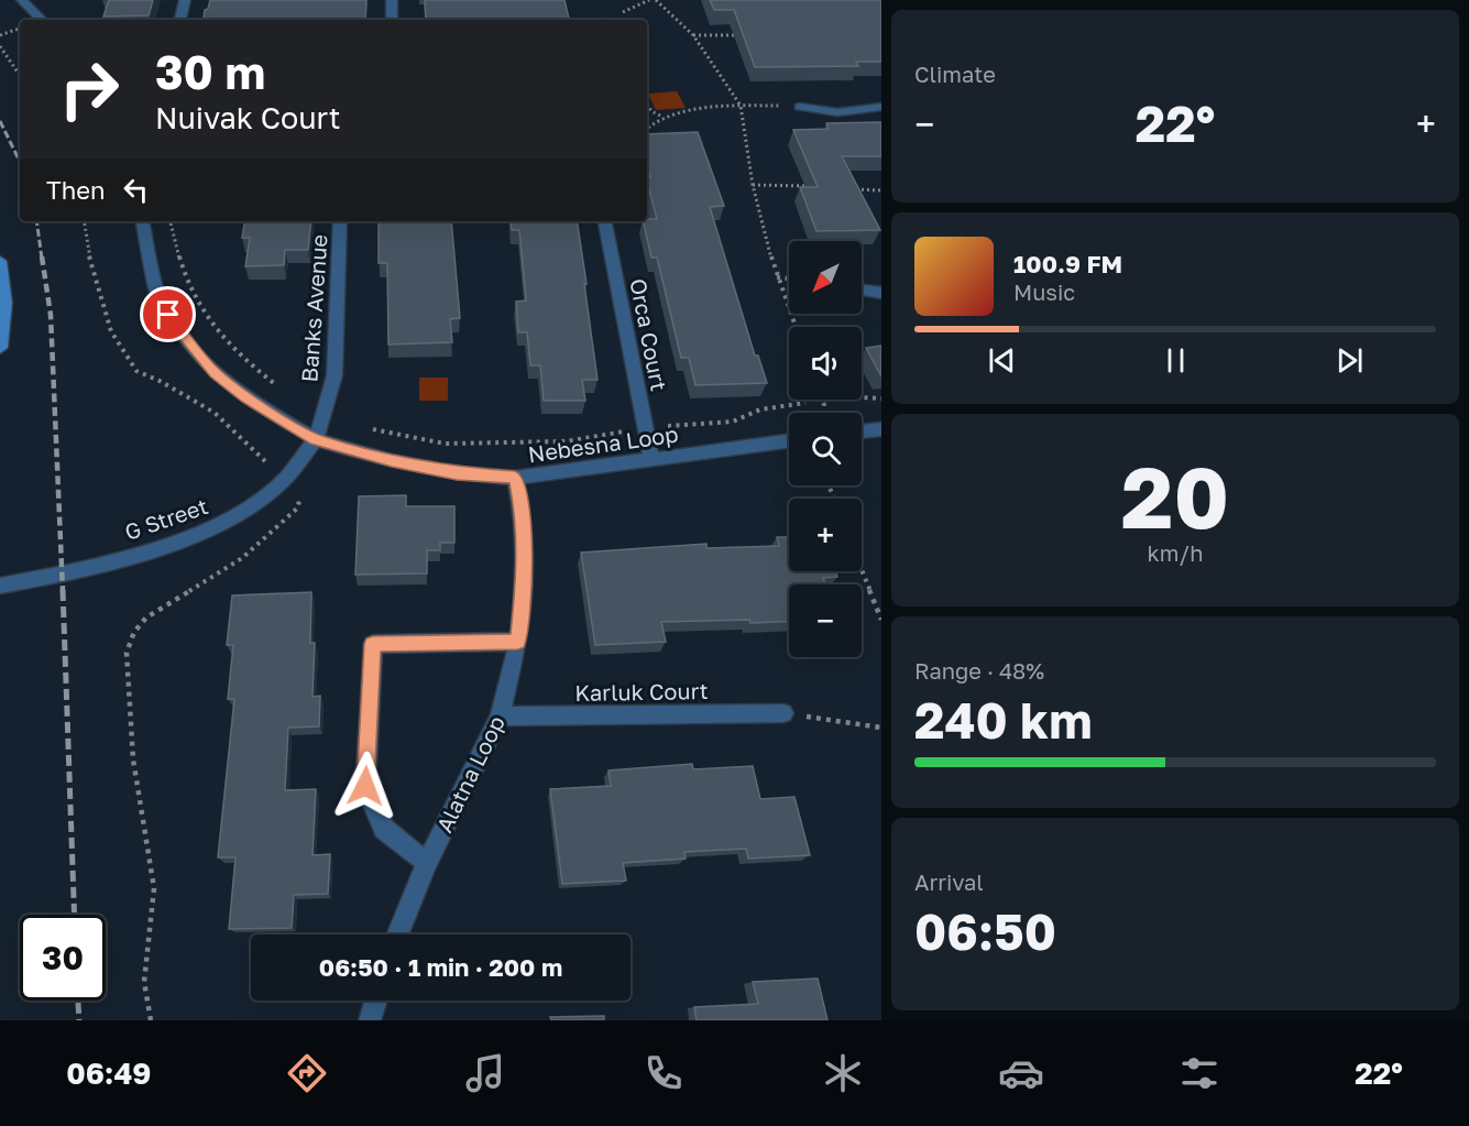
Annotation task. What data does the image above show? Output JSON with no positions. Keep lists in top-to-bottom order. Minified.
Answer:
{"streets":{"street":["Banks Avenue","Orca Court","Nebesna Loop","G Street","Karluk Court","Alatna Loop"]},"crossings":[["Banks Avenue","Nebesna Loop"],["Banks Avenue","G Street"],["Orca Court","Nebesna Loop"],["Nebesna Loop","G Street"],["Nebesna Loop","Alatna Loop"],["Karluk Court","Alatna Loop"]],"north":"bottom left","page":{"tile":["Climate",["20","km/h"],["Range · 48%","240 km"],["Arrival","06:50"]],"turn":["30 m","Nuivak Court"],"heat":["−","22°","+"],"then":"Then","song":["100.9 FM","Music"],"map_buttons":["+","−"],"limit":"30","trip":"06:50 · 1 min · 200 m","tabs":["06:49","22°"]}}
